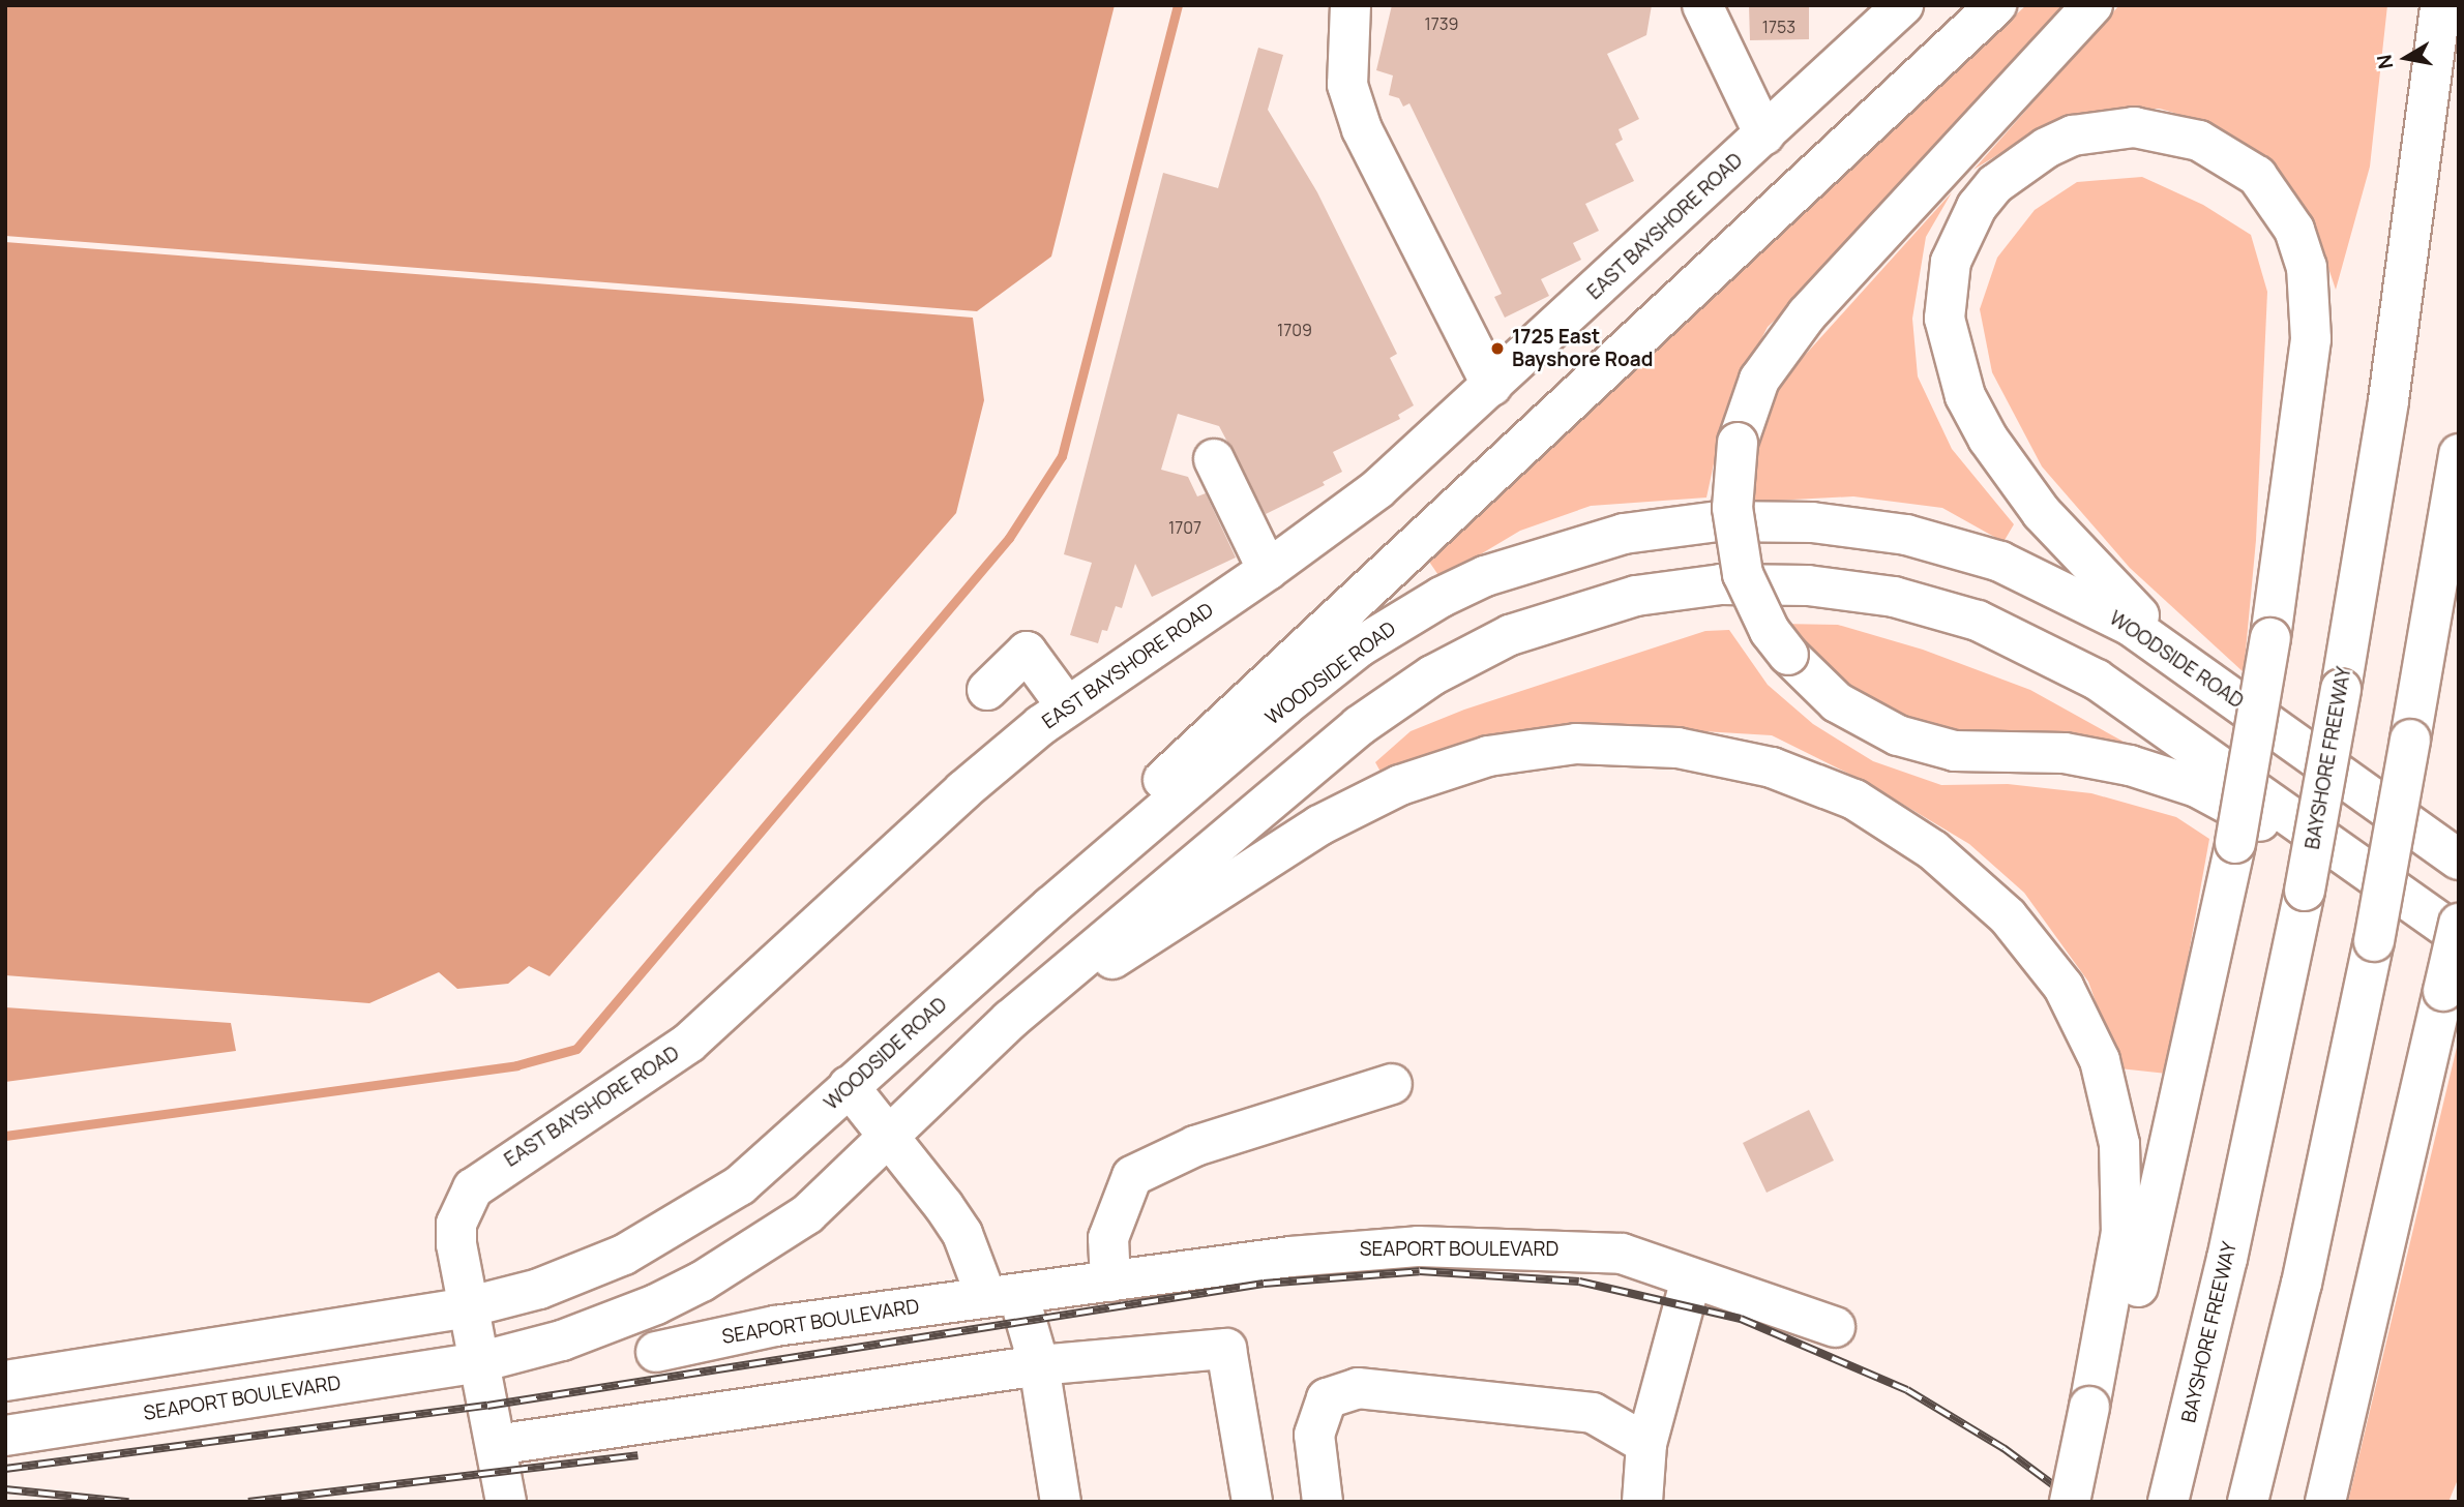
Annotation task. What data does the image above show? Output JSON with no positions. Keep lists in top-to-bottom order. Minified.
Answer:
{"streets":{"main road":["EAST BAYSHORE ROAD","WOODSIDE ROAD","BAYSHORE FREEWAY","SEAPORT BOULEVARD"]},"crossings":[["EAST BAYSHORE ROAD","WOODSIDE ROAD"],["EAST BAYSHORE ROAD","SEAPORT BOULEVARD"]],"places":["1725 East Bayshore Road"],"house_numbers":["1739","1753","1709","1707"],"north":"left"}
